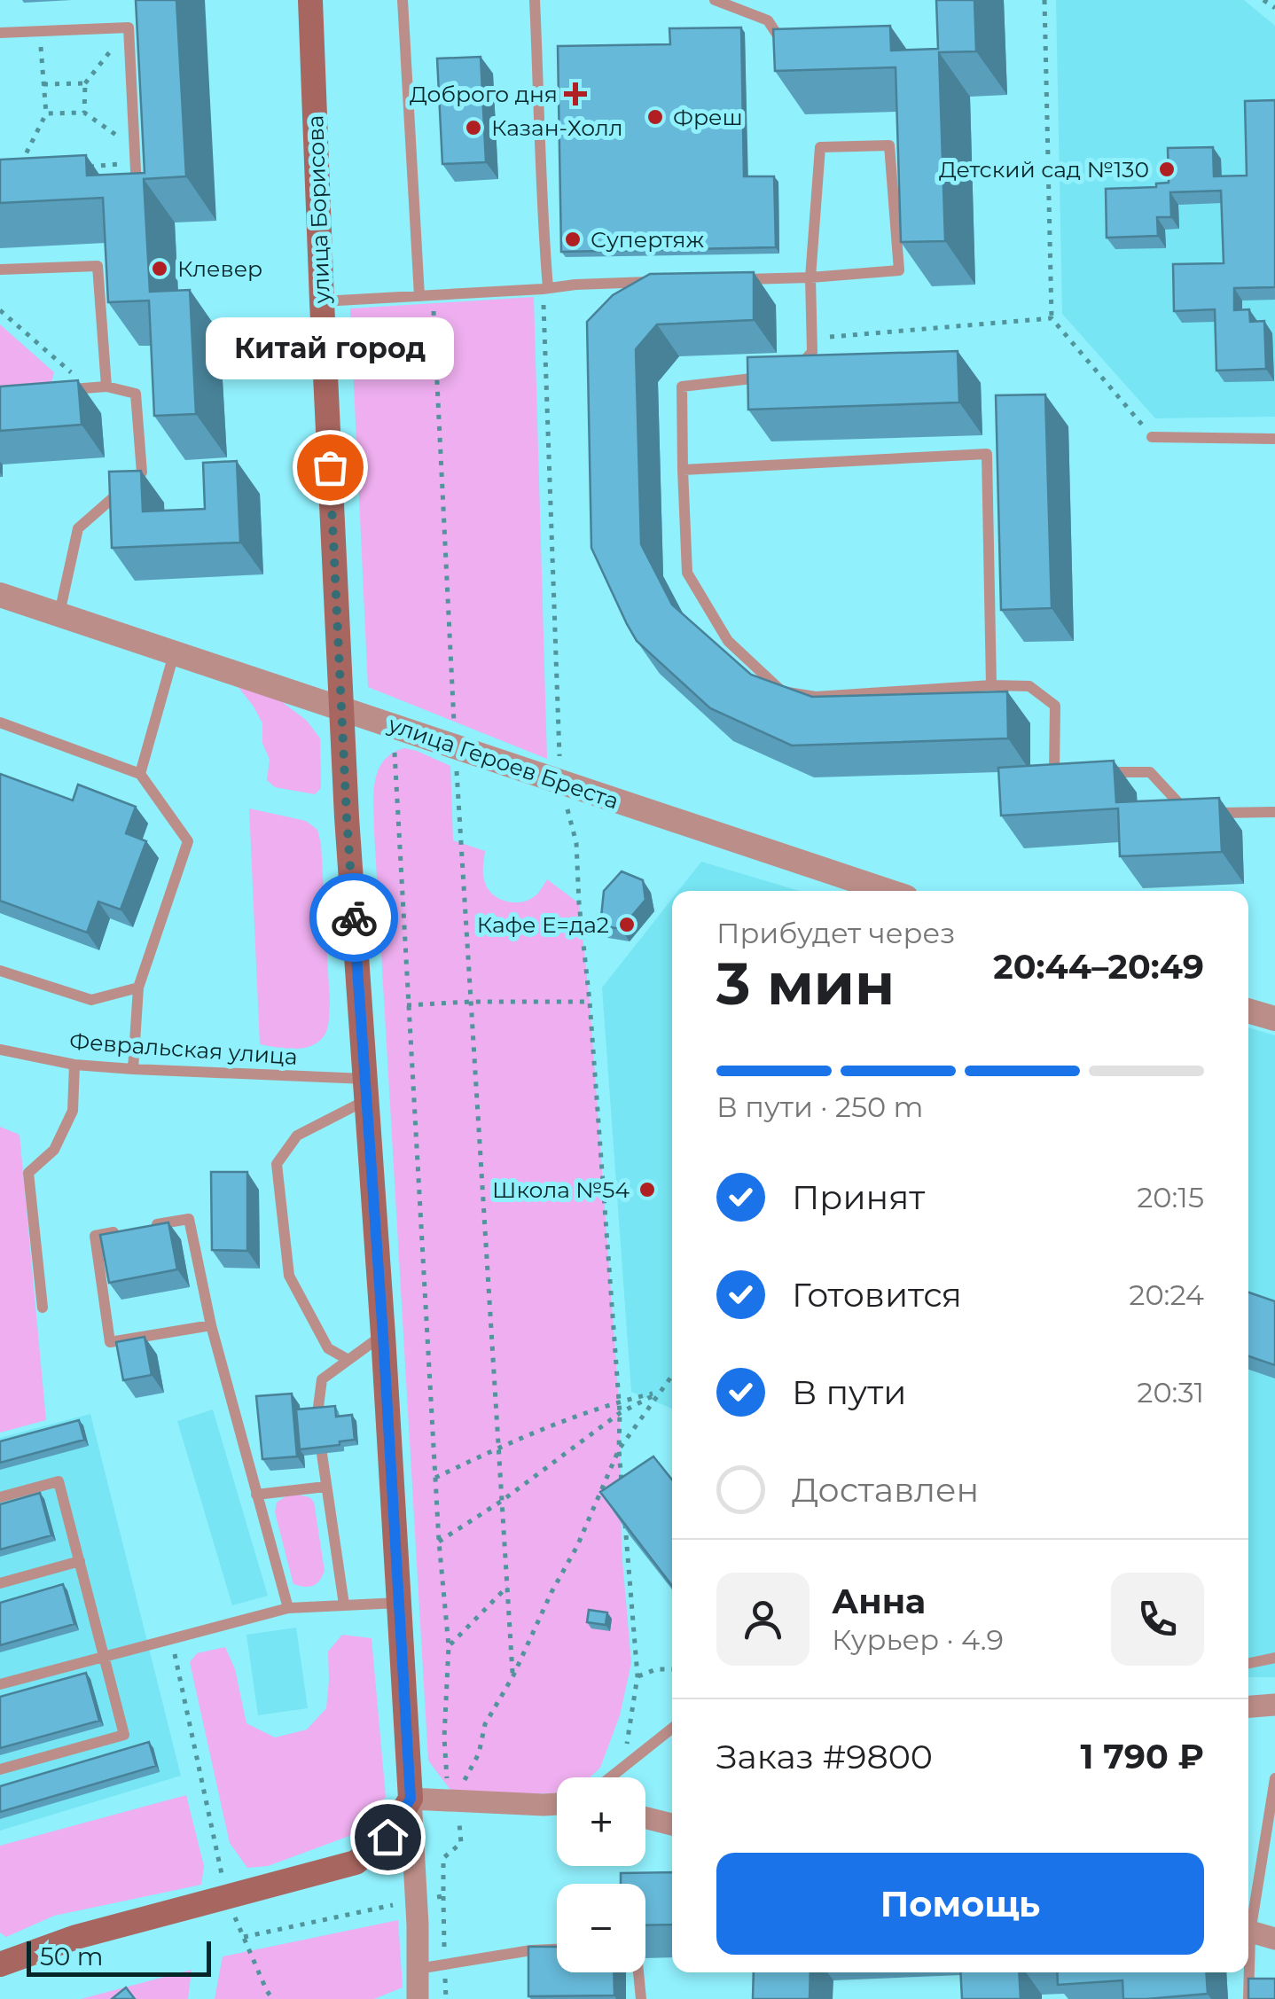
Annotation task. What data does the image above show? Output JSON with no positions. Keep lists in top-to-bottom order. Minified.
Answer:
{"streets":{"main road":["улица Борисова"],"street":["улица Героев Бреста"],"lane":["Февральская улица"]},"crossings":[["улица Борисова","улица Героев Бреста"],["улица Борисова","Февральская улица"]],"places":{"health":["Доброго дня"],"other":["Фреш","Казан-Холл","Детский сад №130","Супертяж","Клевер","Китай город","Кафе Е=да2","Школа №54"]},"scale_bar":"50 m","page":{"bubble":"Китай город","heading":["3 мин","Прибудет через","20:44–20:49"],"panel":["Анна","Курьер · 4.9","Заказ #9800","1 790 ₽"],"bar":"В пути · 250 m","list":[["Принят","20:15"],["Готовится","20:24"],["В пути","20:31"],"Доставлен"],"map_buttons":["+","−"],"buttons":"Помощь","scale":"50 m"}}
